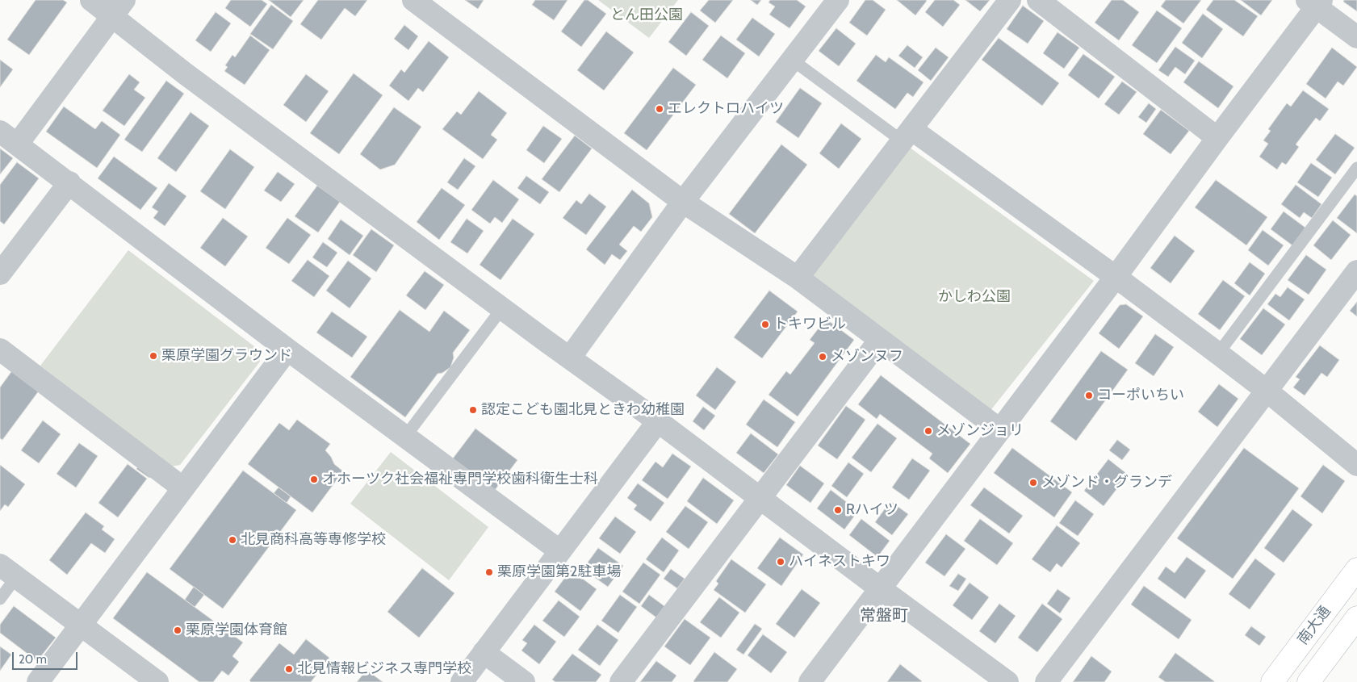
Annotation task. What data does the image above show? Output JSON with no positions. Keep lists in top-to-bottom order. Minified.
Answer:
{"streets":{"street":["南大通"]},"districts":["常盤町"],"parks":["とん田公園","かしわ公園"],"places":["エレクトロハイツ","トキワビル","栗原学園グラウンド","メゾンヌフ","コーポいちい","認定こども園北見ときわ幼稚園","メゾンジョリ","オホーツク社会福祉専門学校歯科衛生士科","メゾンド・グランデ","Rハイツ","北見商科高等専修学校","ハイネストキワ","栗原学園第2駐車場","栗原学園体育館","北見情報ビジネス専門学校"],"scale_bar":"20 m"}
